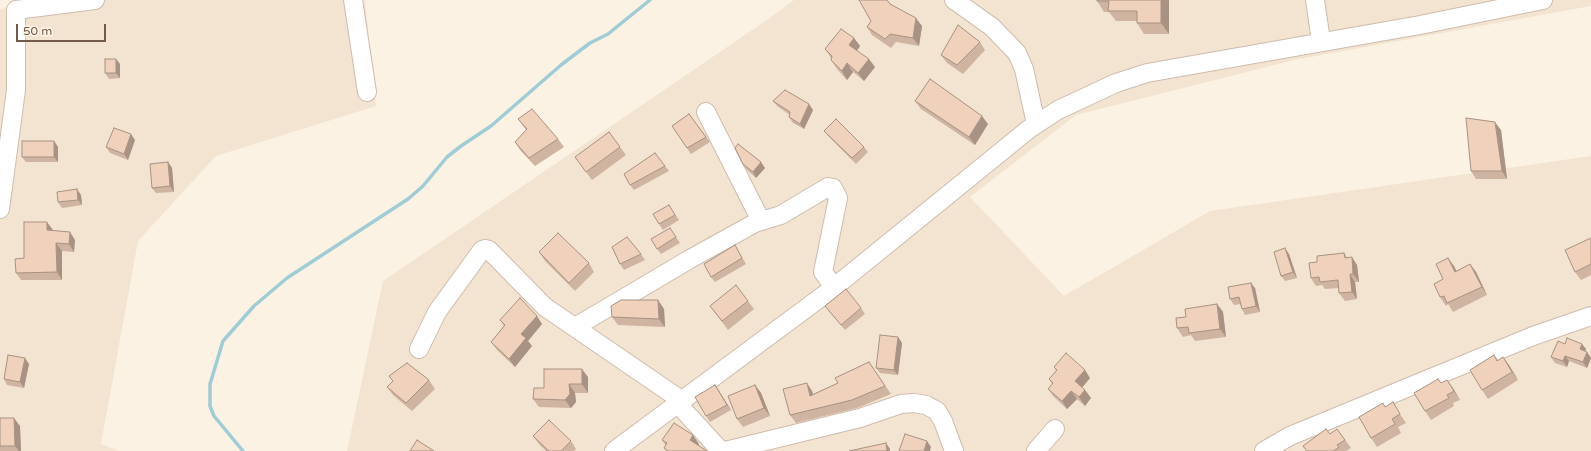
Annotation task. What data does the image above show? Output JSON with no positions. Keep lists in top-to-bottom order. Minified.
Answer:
{"scale_bar":"50 m"}
